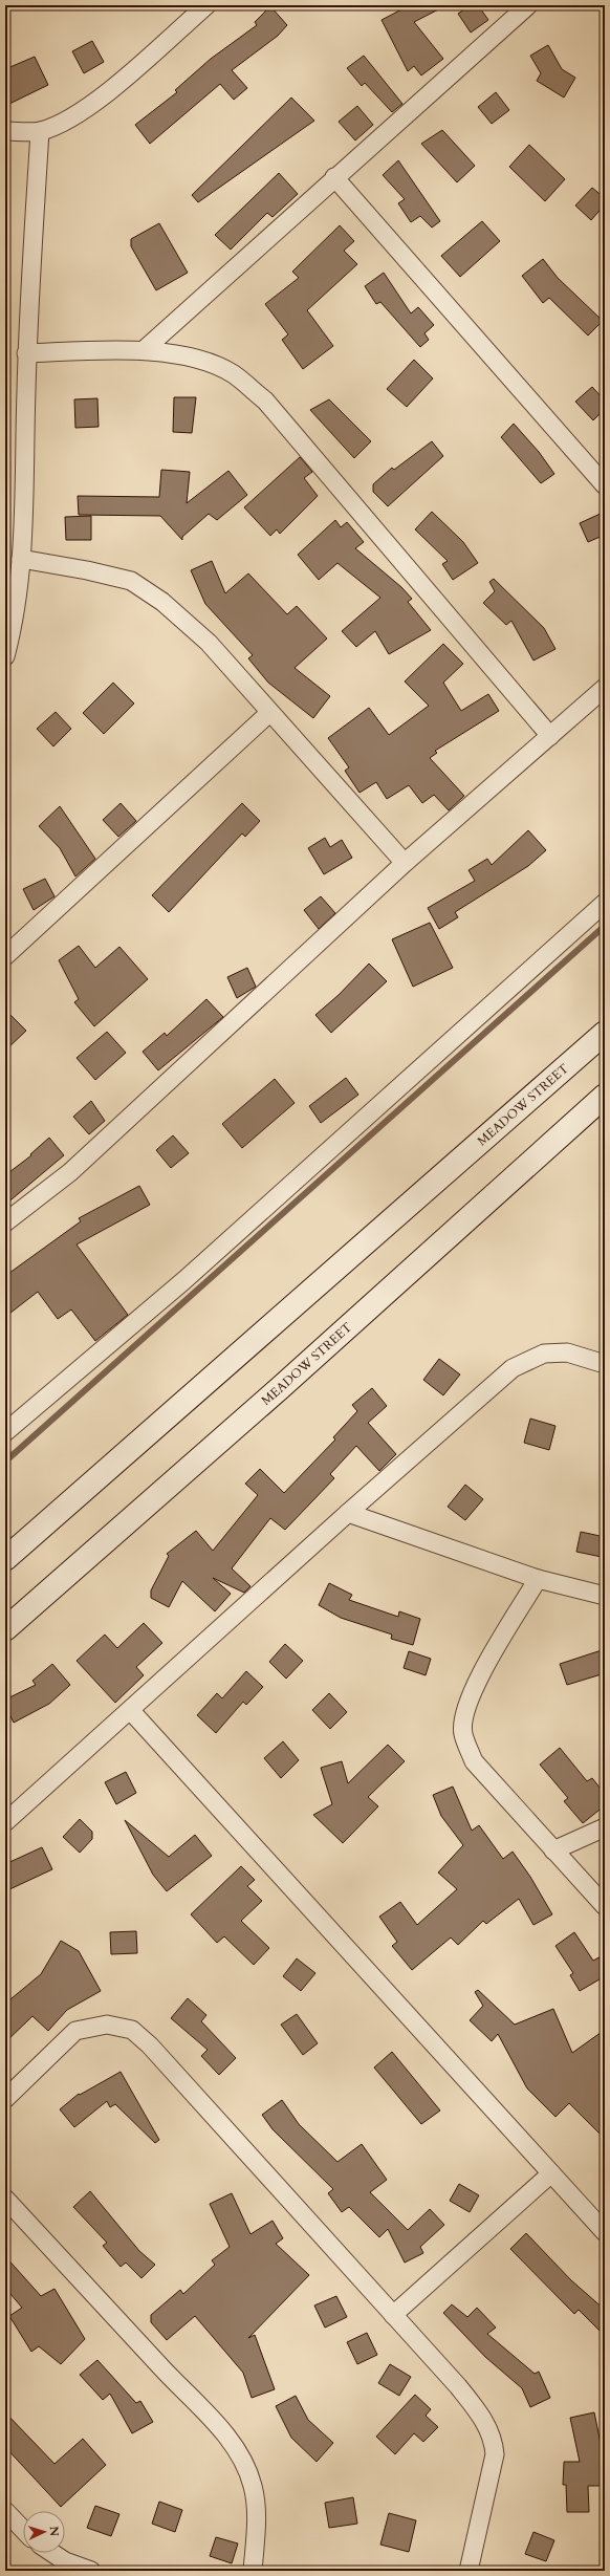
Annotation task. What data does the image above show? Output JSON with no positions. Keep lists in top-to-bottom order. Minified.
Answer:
{"streets":{"street":["MEADOW STREET"]},"north":"right"}
